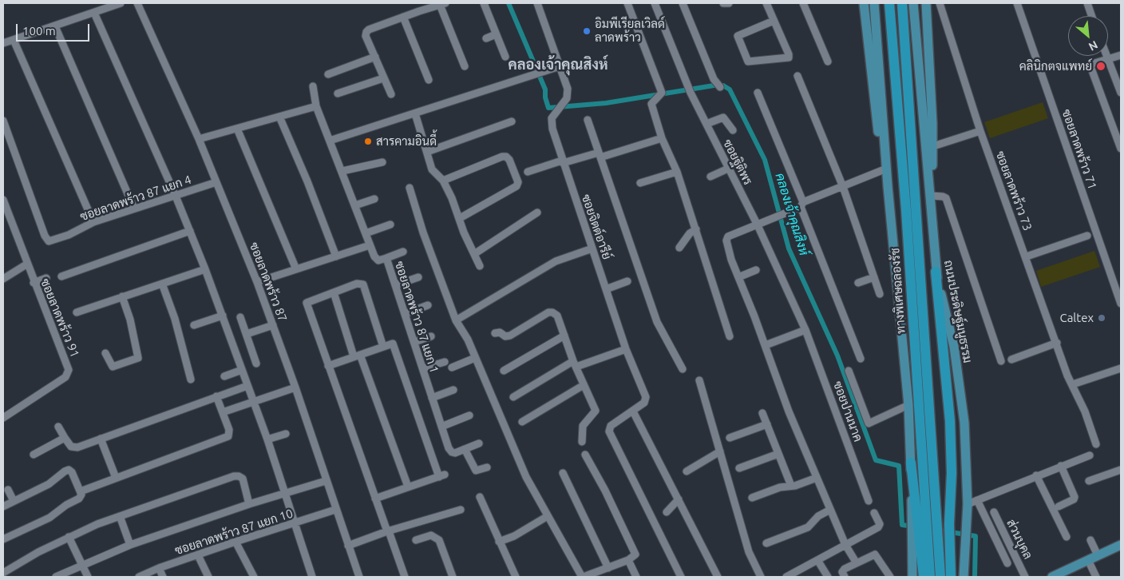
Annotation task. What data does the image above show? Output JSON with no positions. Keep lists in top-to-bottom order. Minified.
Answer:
{"streets":{"highway":["ทางพิเศษฉลองรัช"],"main road":["ถนนประดิษฐ์มนูธรรม"],"street":["ซอยลาดพร้าว 71","ซอยฐิติพร","ซอยลาดพร้าว 73","ซอยลาดพร้าว 87 แยก 4","ซอยจิตต์อารีย์","ซอยลาดพร้าว 87","ซอยลาดพร้าว 87 แยก 1","ซอยลาดพร้าว 91","ซอยปานนาค","ซอยลาดพร้าว 87 แยก 10","ส่วนบุคล"]},"crossings":[["ซอยฐิติพร","ซอยปานนาค"],["ซอยลาดพร้าว 87 แยก 4","ซอยลาดพร้าว 87"],["ซอยลาดพร้าว 87","ซอยลาดพร้าว 87 แยก 10"]],"districts":["คลองเจ้าคุณสิงห์"],"water":["คลองเจ้าคุณสิงห์"],"places":["อิมพีเรียลเวิลด์ ลาดพร้าว","คลินิกตจแพทย์","สารคามอินดี้","Caltex"],"scale_bar":"100 m","north":"bottom right"}
